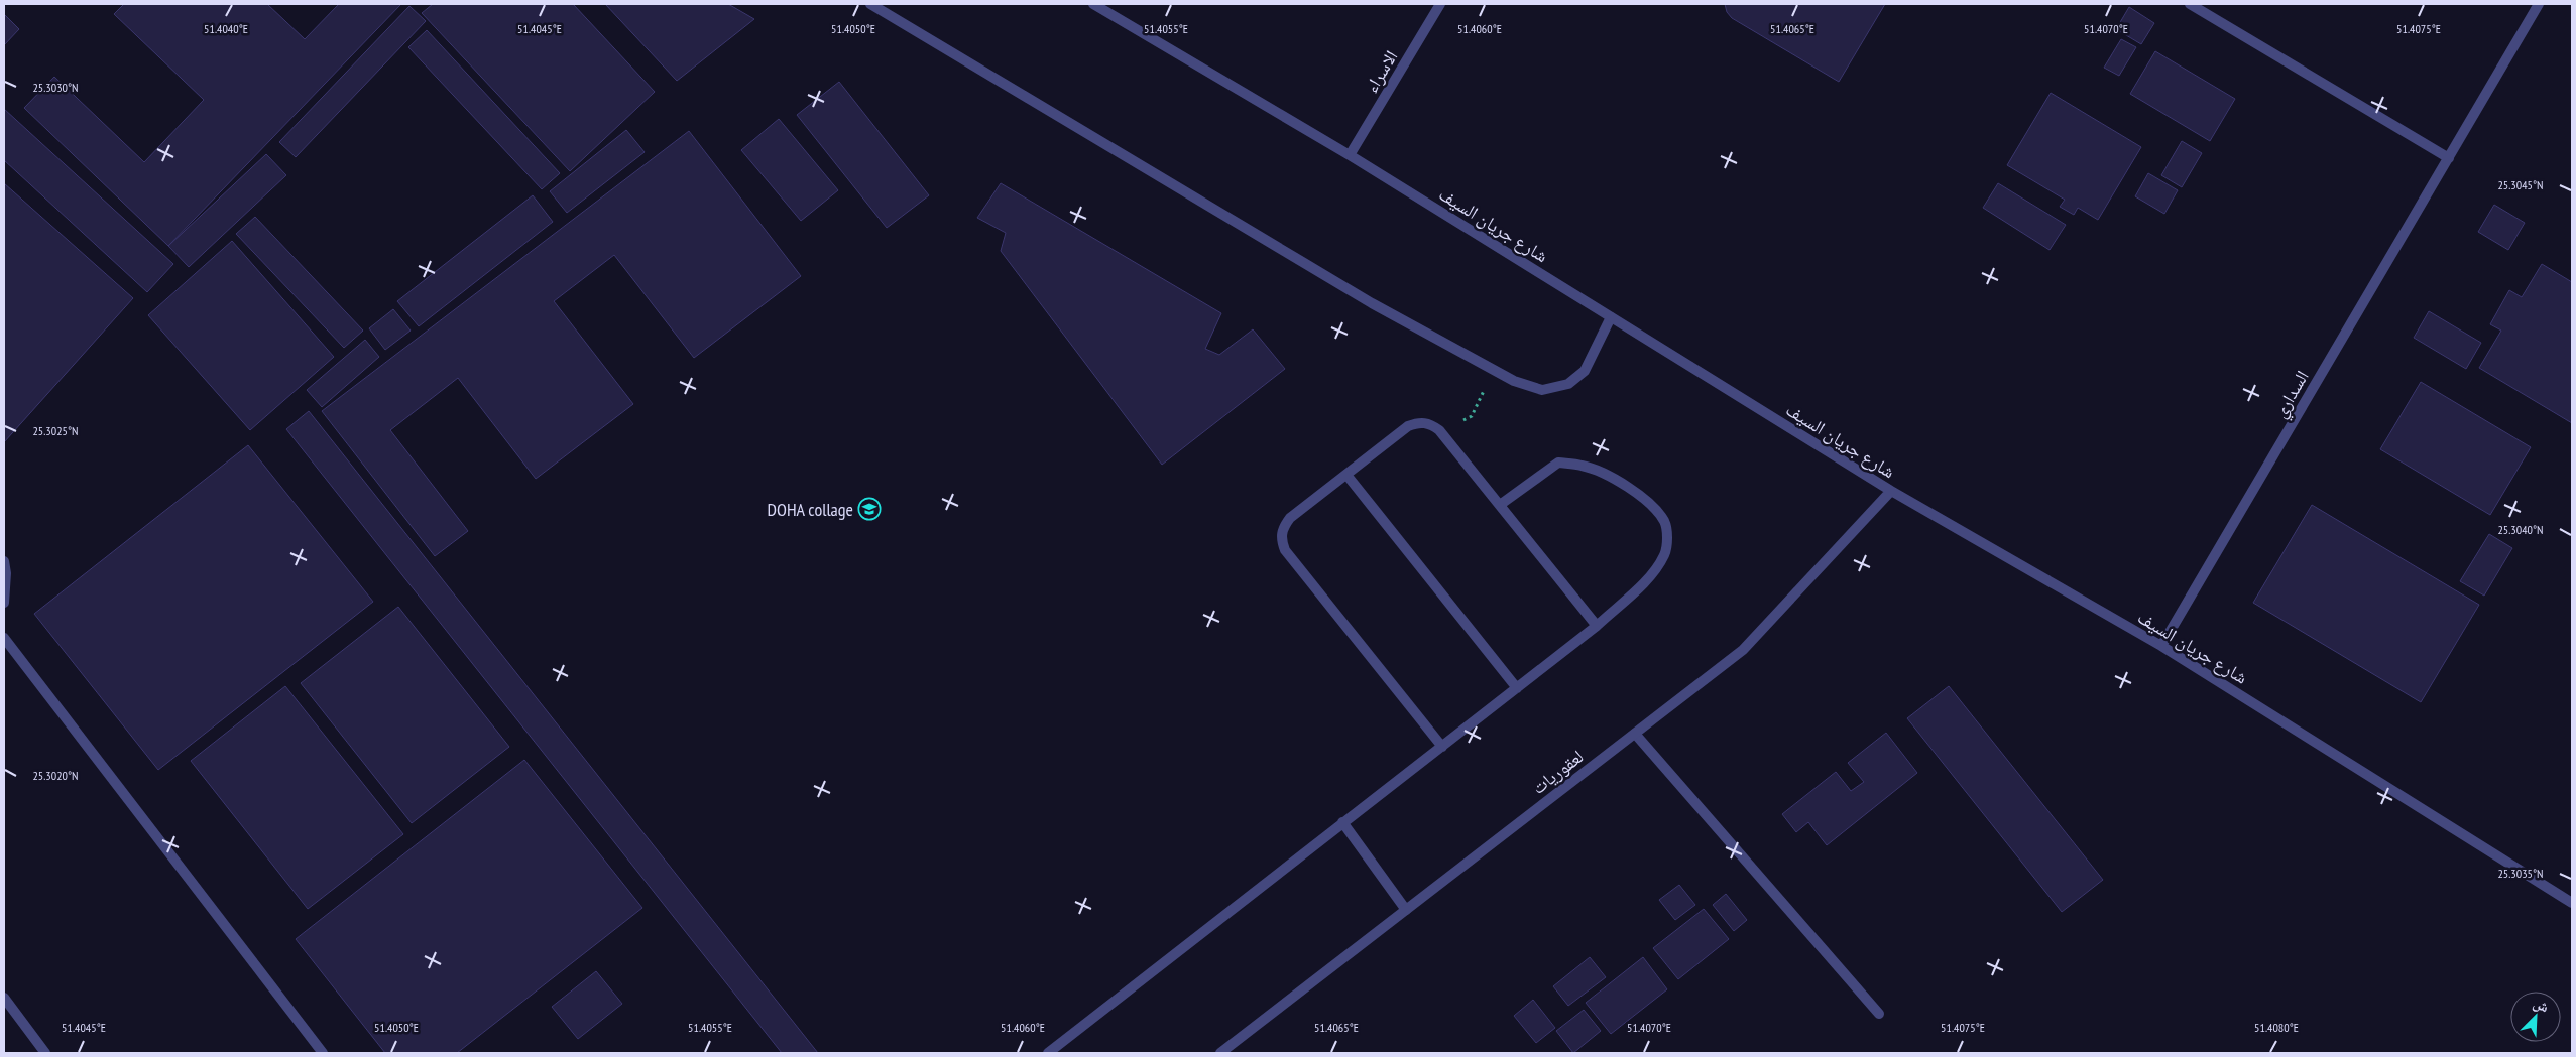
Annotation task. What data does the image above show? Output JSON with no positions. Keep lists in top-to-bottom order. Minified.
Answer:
{"streets":{"street":["الاسراء","شارع جريان السيف","السداري","لعقوريات"]},"crossings":[["الاسراء","شارع جريان السيف"],["شارع جريان السيف","السداري"],["شارع جريان السيف","لعقوريات"]],"places":{"school or university":["DOHA collage"]},"north":"top right","coordinates":["51.4040°E","51.4070°E","51.4045°E","51.4050°E","51.4055°E","51.4060°E","51.4065°E","51.4075°E","25.3030°N","25.3045°N","25.3025°N","25.3040°N","25.3020°N","25.3035°N","51.4080°E"]}
